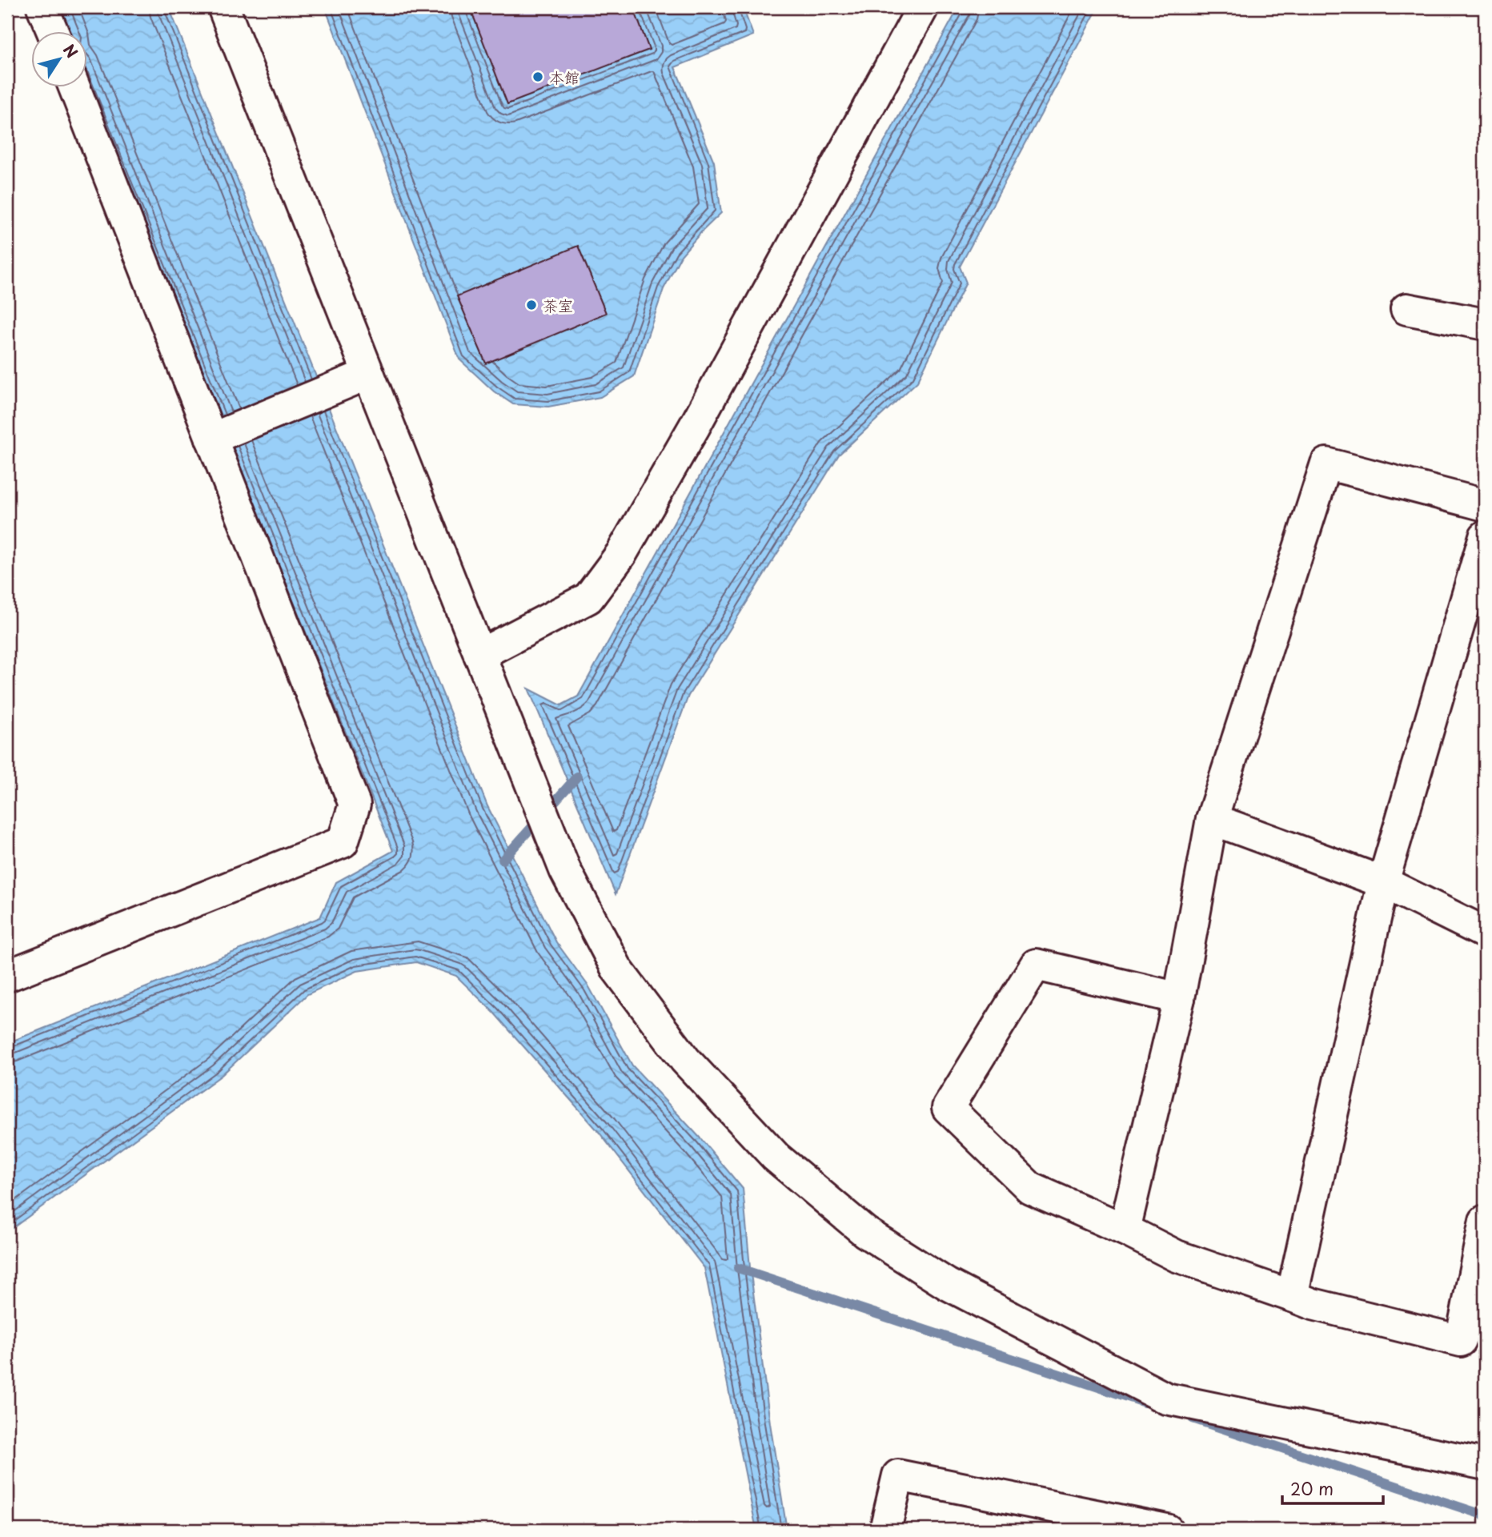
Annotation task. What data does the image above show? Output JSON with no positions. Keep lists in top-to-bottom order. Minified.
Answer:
{"places":["本館","茶室"],"scale_bar":"20 m","north":"top right"}
